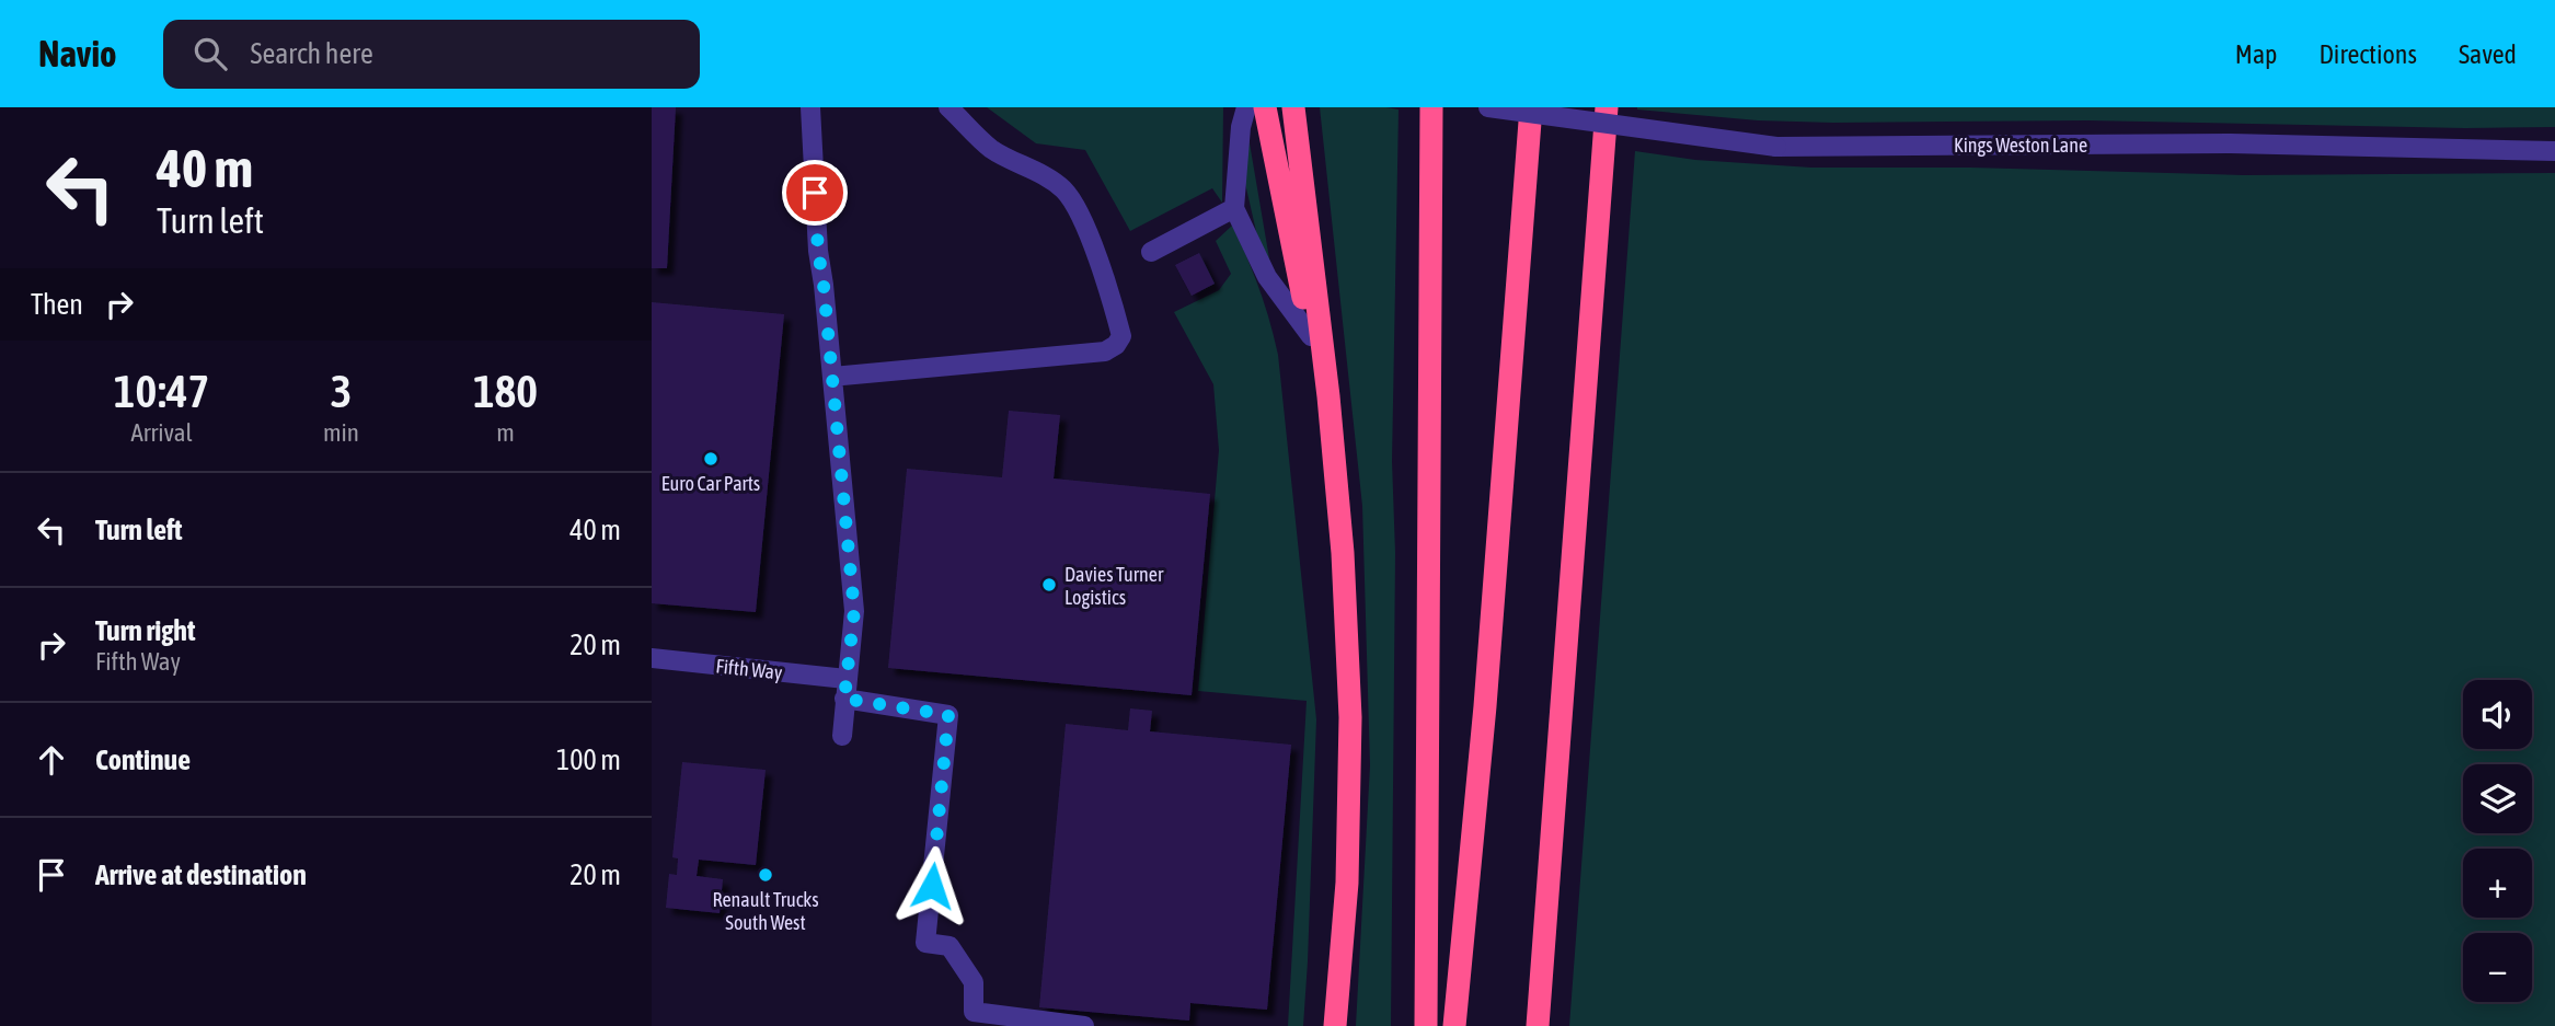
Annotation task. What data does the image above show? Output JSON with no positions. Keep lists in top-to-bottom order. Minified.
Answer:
{"streets":{"street":["Kings Weston Lane","Fifth Way"]},"places":["Euro Car Parts","Davies Turner Logistics","Renault Trucks South West"],"page":{"header":"Navio","search":"Search here","nav":["Map","Directions","Saved"],"turn":["40 m","Turn left"],"then":"Then","eta":["10:47","Arrival","3","min","180","m"],"list":[{"name":"Turn left","value":"40 m"},{"name":"Turn right","note":"Fifth Way","value":"20 m"},{"name":"Continue","value":"100 m"},{"name":"Arrive at destination","value":"20 m"}],"map_buttons":["+","−"]}}
